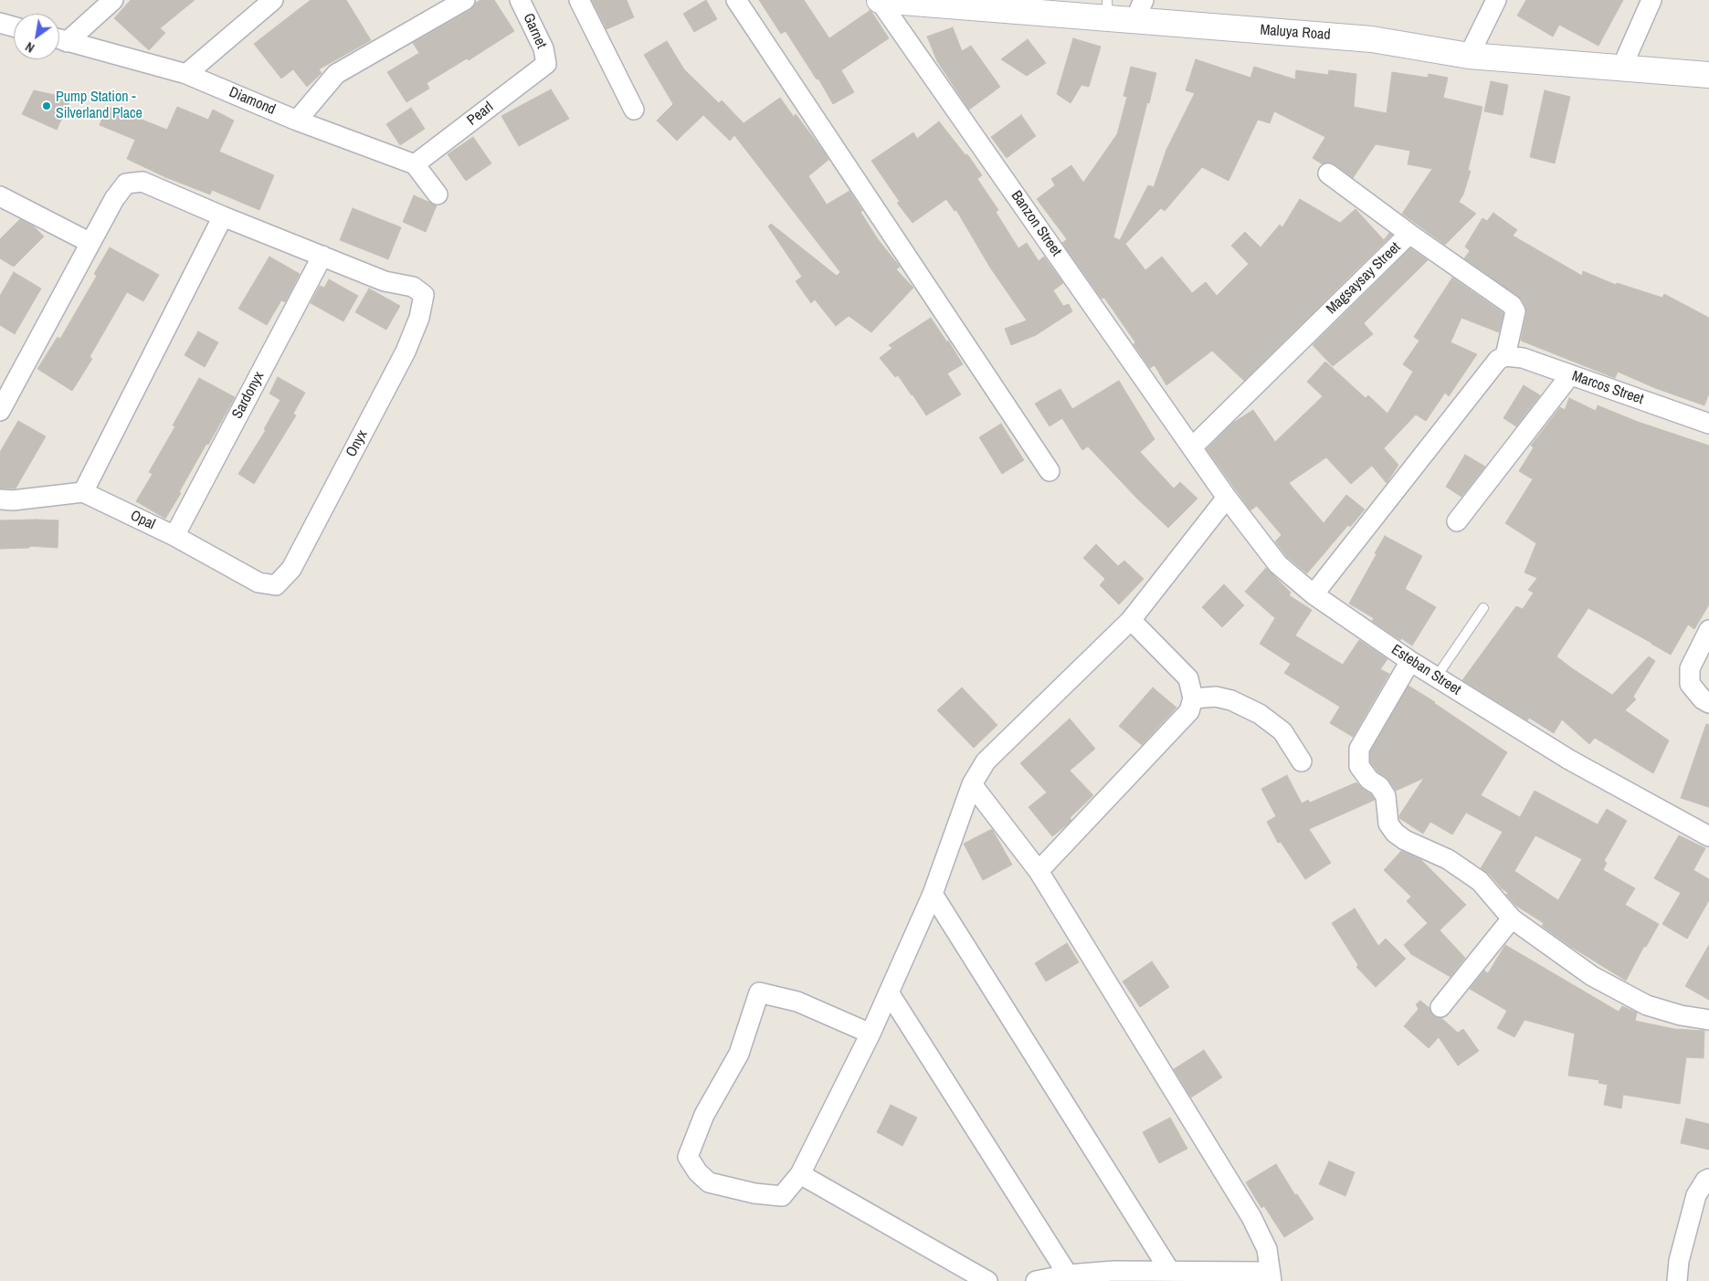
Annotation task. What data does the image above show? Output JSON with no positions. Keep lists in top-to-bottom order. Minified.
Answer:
{"streets":{"street":["Garnet","Maluya Road","Diamond","Pearl","Banzon Street","Magsaysay Street","Marcos Street","Sardonyx","Onyx","Opal","Esteban Street"]},"crossings":[["Garnet","Pearl"],["Maluya Road","Banzon Street"],["Diamond","Pearl"],["Banzon Street","Magsaysay Street"],["Banzon Street","Esteban Street"],["Magsaysay Street","Marcos Street"],["Magsaysay Street","Esteban Street"],["Sardonyx","Onyx"],["Sardonyx","Opal"],["Onyx","Opal"]],"places":["Pump Station - Silverland Place"],"north":"bottom left"}
